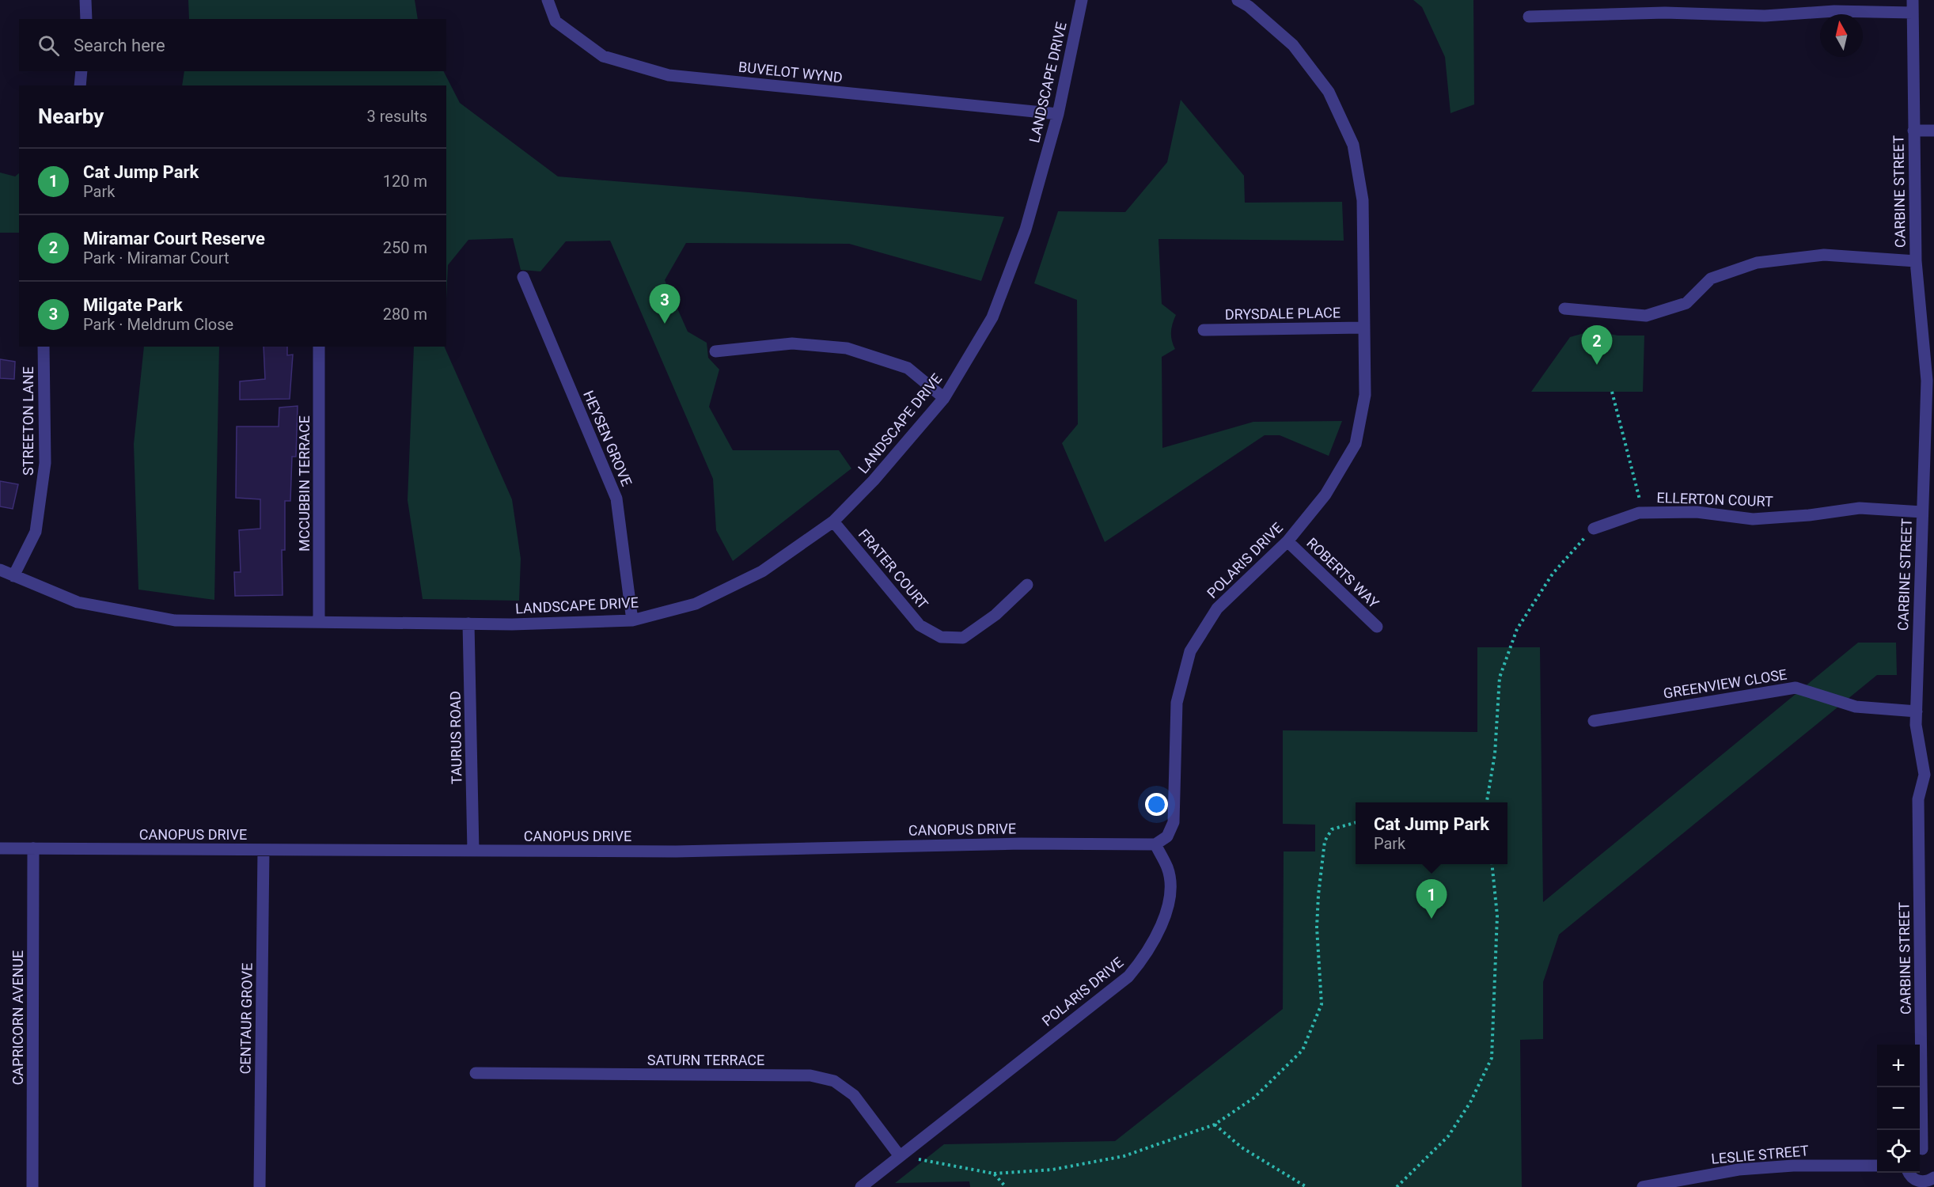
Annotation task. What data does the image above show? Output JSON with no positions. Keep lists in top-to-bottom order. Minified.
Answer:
{"streets":{"street":["BUVELOT WYND","LANDSCAPE DRIVE","CARBINE STREET","DRYSDALE PLACE","STREETON LANE","HEYSEN GROVE","MCCUBBIN TERRACE","ELLERTON COURT","POLARIS DRIVE","FRATER COURT","ROBERTS WAY","GREENVIEW CLOSE","TAURUS ROAD","CANOPUS DRIVE","CAPRICORN AVENUE","CENTAUR GROVE","SATURN TERRACE","LESLIE STREET"]},"crossings":[["BUVELOT WYND","LANDSCAPE DRIVE"],["LANDSCAPE DRIVE","STREETON LANE"],["LANDSCAPE DRIVE","HEYSEN GROVE"],["LANDSCAPE DRIVE","MCCUBBIN TERRACE"],["LANDSCAPE DRIVE","FRATER COURT"],["LANDSCAPE DRIVE","TAURUS ROAD"],["CARBINE STREET","ELLERTON COURT"],["CARBINE STREET","GREENVIEW CLOSE"],["DRYSDALE PLACE","POLARIS DRIVE"],["POLARIS DRIVE","ROBERTS WAY"],["POLARIS DRIVE","CANOPUS DRIVE"],["POLARIS DRIVE","SATURN TERRACE"],["TAURUS ROAD","CANOPUS DRIVE"],["CANOPUS DRIVE","CAPRICORN AVENUE"],["CANOPUS DRIVE","CENTAUR GROVE"]],"north":"top","page":{"search":"Search here","heading":["Nearby","3 results"],"list":[{"mark":"1","name":"Cat Jump Park","note":"Park","value":"120 m"},{"mark":"2","name":"Miramar Court Reserve","note":"Park · Miramar Court","value":"250 m"},{"mark":"3","name":"Milgate Park","note":"Park · Meldrum Close","value":"280 m"}],"pins":["3","2","1"],"popup":["Cat Jump Park","Park"],"map_buttons":["+","−"]}}
